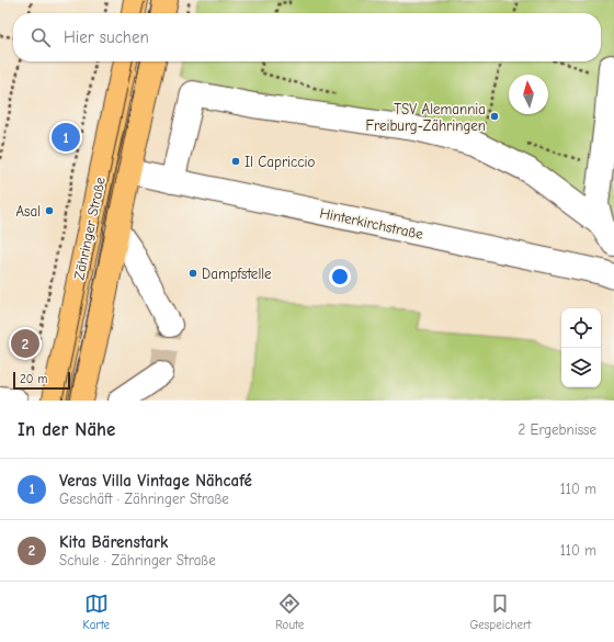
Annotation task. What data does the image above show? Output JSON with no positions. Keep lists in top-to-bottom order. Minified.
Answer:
{"streets":{"main road":["Zähringer Straße"],"street":["Hinterkirchstraße"]},"crossings":[["Hinterkirchstraße","Zähringer Straße"]],"places":["TSV Alemannia Freiburg-Zähringen","Il Capriccio","Asal","Dampfstelle"],"scale_bar":"20 m","north":"top","page":{"search":"Hier suchen","pins":["1","2"],"scale":"20 m","heading":["In der Nähe","2 Ergebnisse"],"list":[{"mark":"1","name":"Veras Villa Vintage Nähcafé","note":"Geschäft · Zähringer Straße","value":"110 m"},{"mark":"2","name":"Kita Bärenstark","note":"Schule · Zähringer Straße","value":"110 m"}],"nav":["Karte","Route","Gespeichert"]}}
